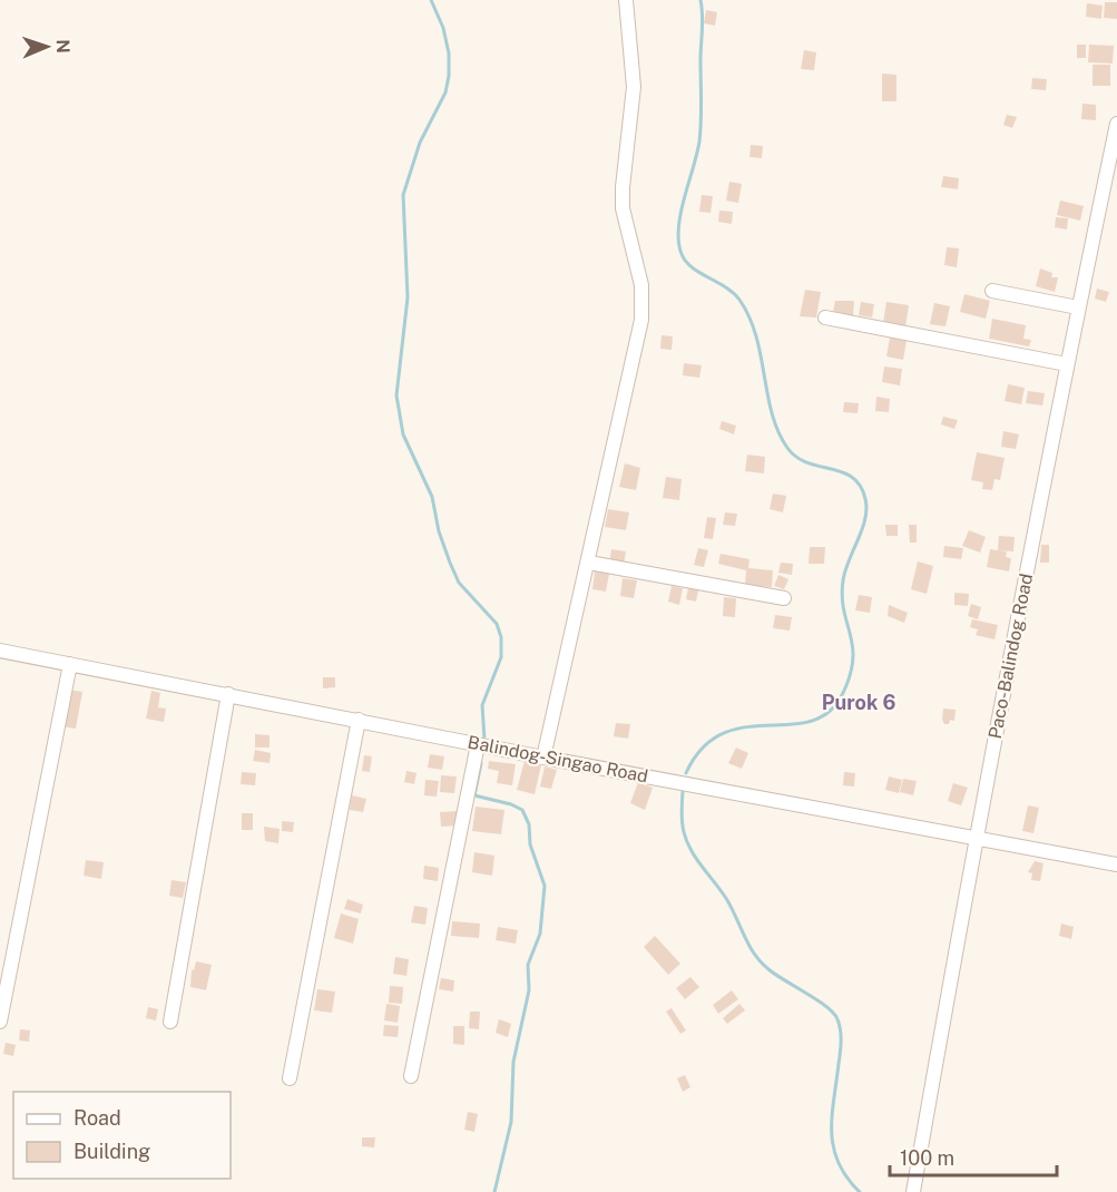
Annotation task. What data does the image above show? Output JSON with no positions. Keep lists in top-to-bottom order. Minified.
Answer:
{"streets":{"street":["Paco-Balindog Road","Balindog-Singao Road"]},"crossings":[["Paco-Balindog Road","Balindog-Singao Road"]],"districts":["Purok 6"],"legend":["Road","Building"],"scale_bar":"100 m","north":"right"}
